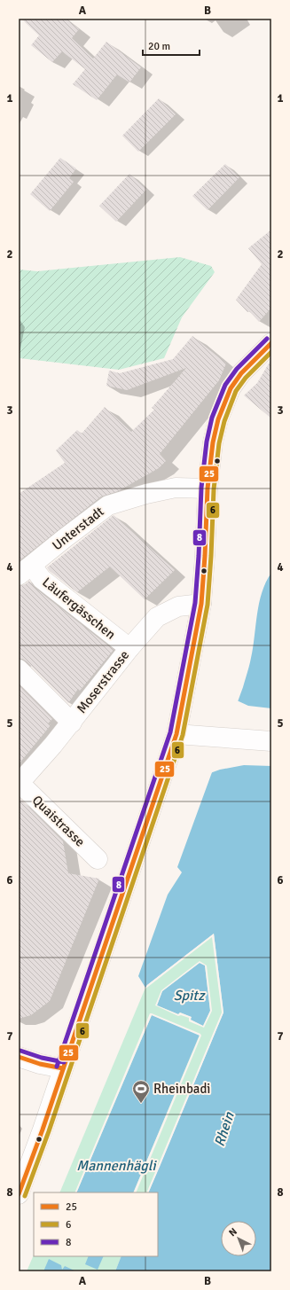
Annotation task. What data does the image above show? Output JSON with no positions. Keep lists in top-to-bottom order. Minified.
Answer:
{"streets":{"main road":["Unterstadt","Läufergässchen","Moserstrasse","Quaistrasse"]},"crossings":[["Unterstadt","Läufergässchen"],["Läufergässchen","Moserstrasse"],["Moserstrasse","Quaistrasse"]],"water":["Spitz","Rhein","Mannenhägli"],"places":{"sports":["Rheinbadi"]},"lines":["transit line 8","transit line 25","transit line 6"],"legend":["25","6","8"],"scale_bar":"20 m","north":"top left","grid":{"columns":["A","B"],"rows":["1","2","3","4","5","6","7","8"]}}
